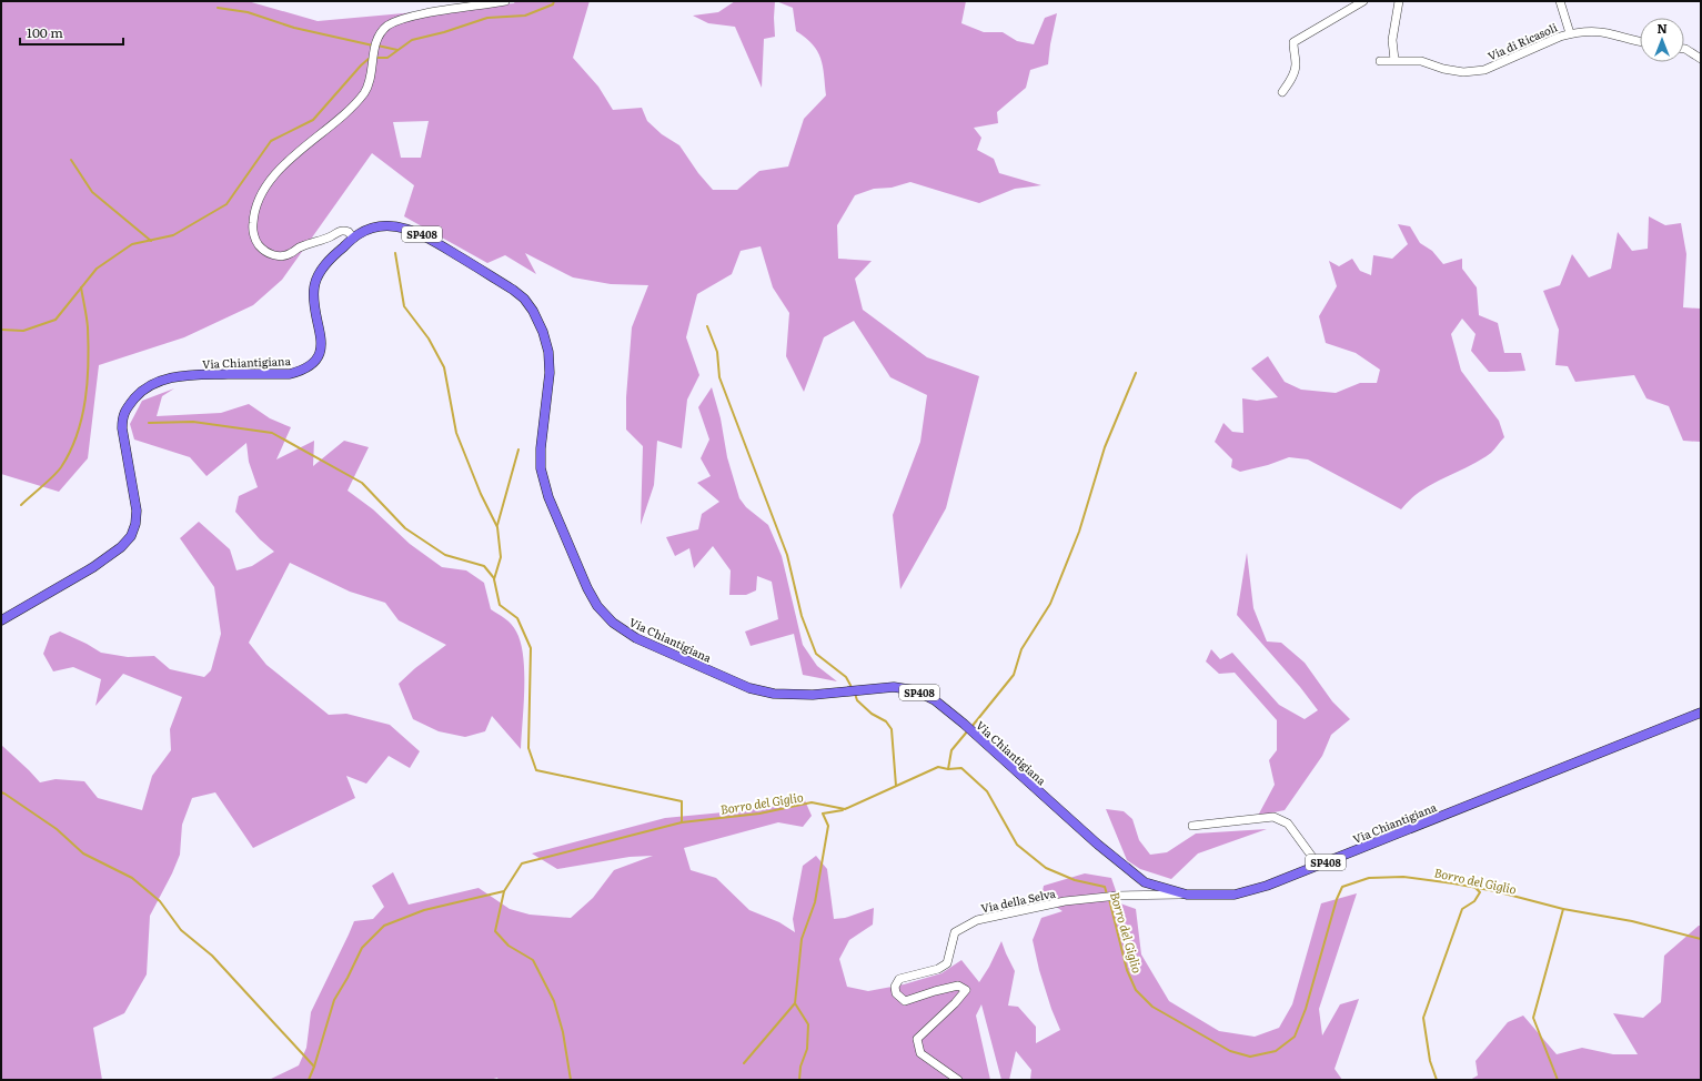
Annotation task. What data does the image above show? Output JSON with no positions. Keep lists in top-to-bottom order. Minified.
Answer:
{"streets":{"main road":["SP408","Via Chiantigiana"],"street":["Via di Ricasoli","Via della Selva"]},"crossings":[["Via Chiantigiana","Via della Selva"]],"water":["Borro del Giglio"],"scale_bar":"100 m","north":"top"}
